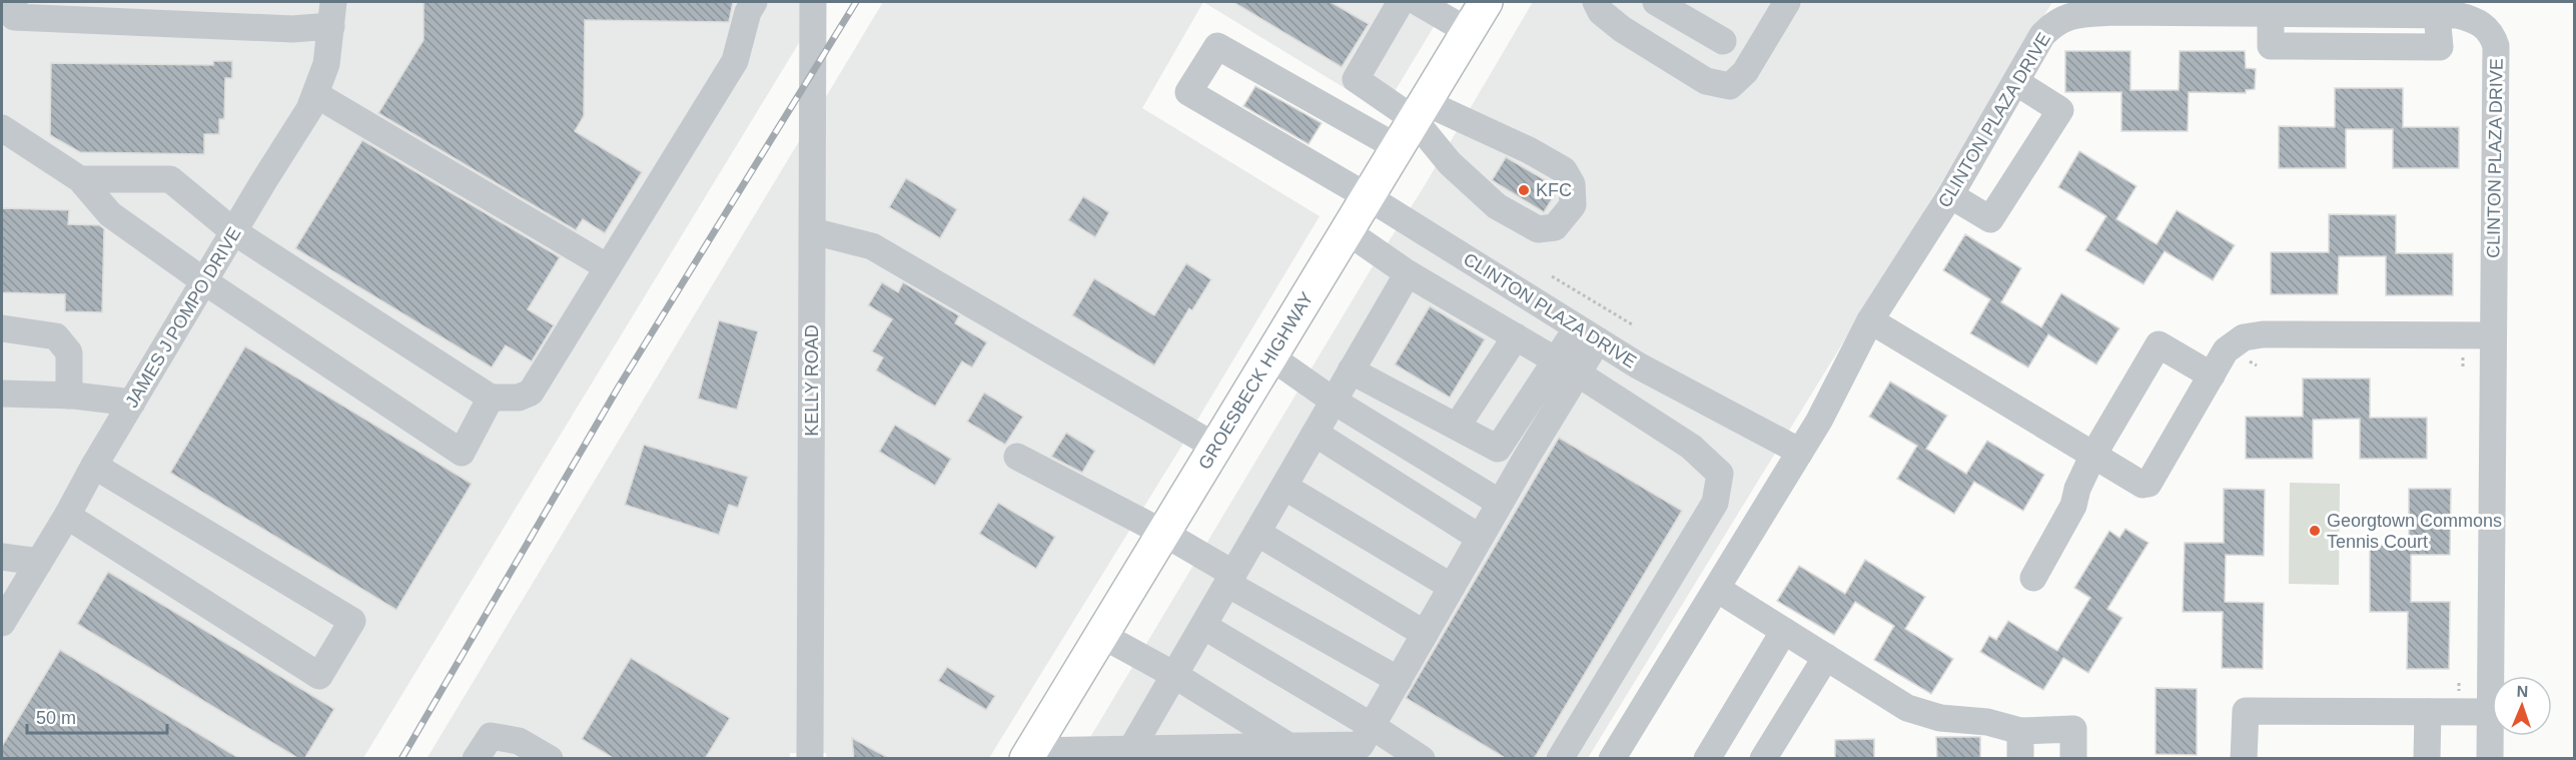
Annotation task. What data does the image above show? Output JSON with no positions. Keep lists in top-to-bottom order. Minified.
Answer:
{"streets":{"main road":["GROESBECK HIGHWAY"],"street":["CLINTON PLAZA DRIVE","JAMES J POMPO DRIVE","KELLY ROAD"]},"crossings":[["CLINTON PLAZA DRIVE","GROESBECK HIGHWAY"]],"places":["KFC","Georgtown Commons Tennis Court"],"scale_bar":"50 m","north":"top"}
